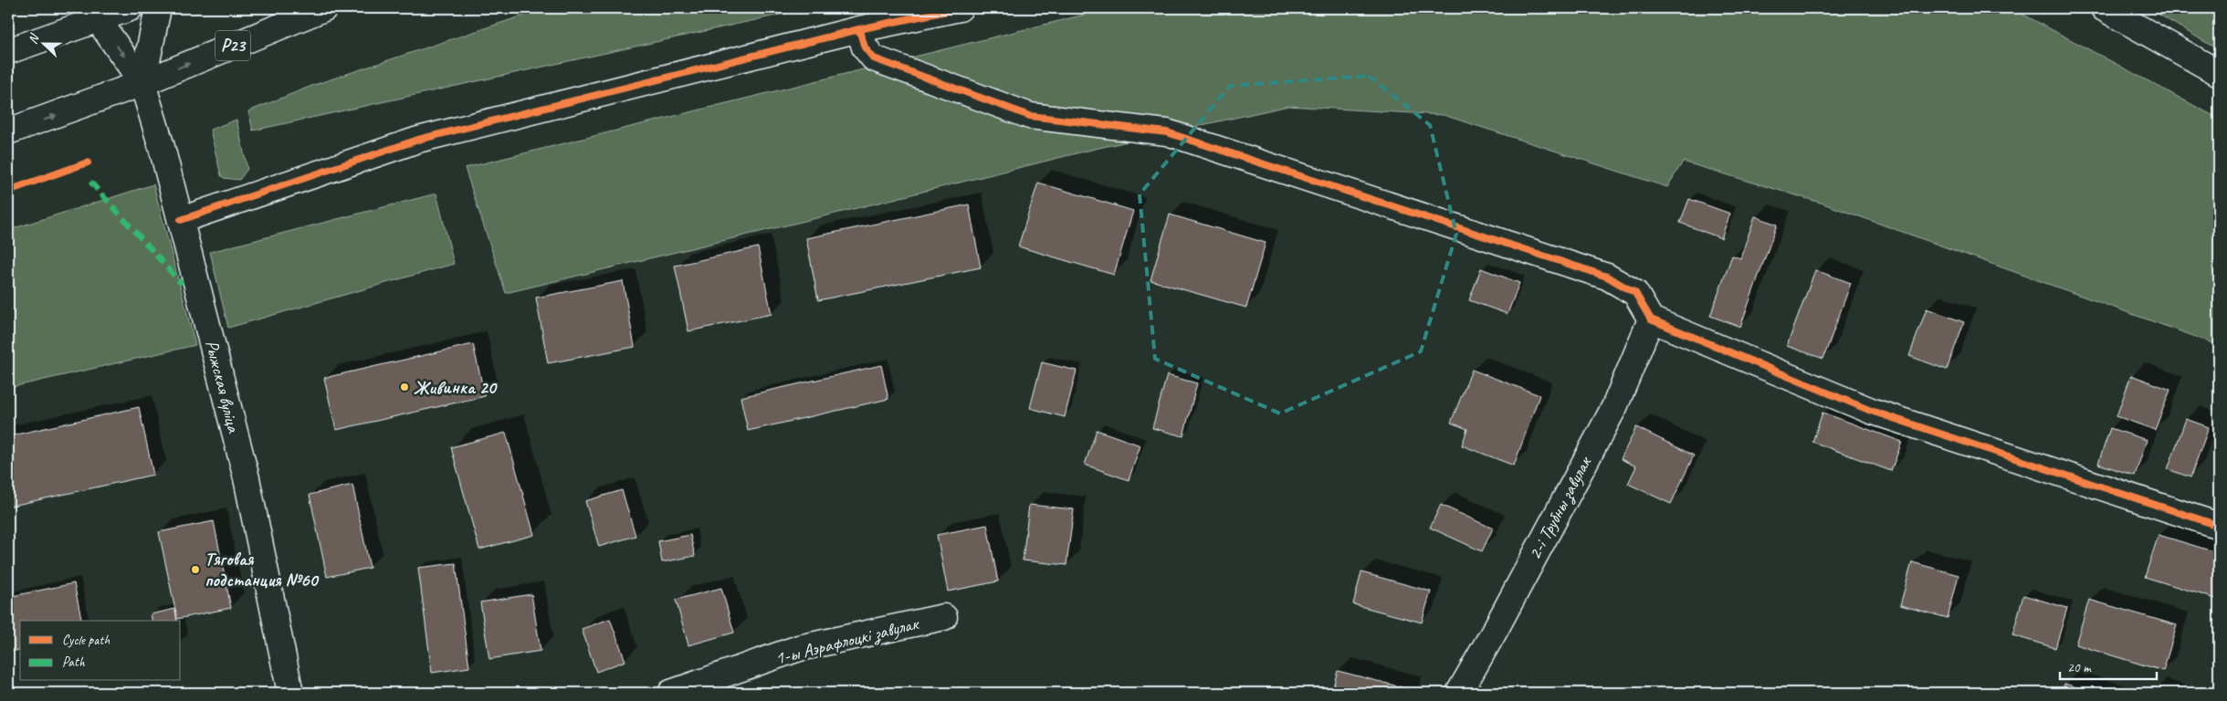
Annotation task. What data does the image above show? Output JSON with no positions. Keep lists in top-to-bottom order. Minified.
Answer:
{"streets":{"street":["Р23","Рыжская вуліца","2-і Трубны завулак","1-ы Аэрафлоцкі завулак"]},"crossings":[["Р23","Рыжская вуліца"]],"places":["Живинка 20","Тяговая подстанция №60"],"legend":["Cycle path","Path"],"scale_bar":"20 m","north":"left"}
